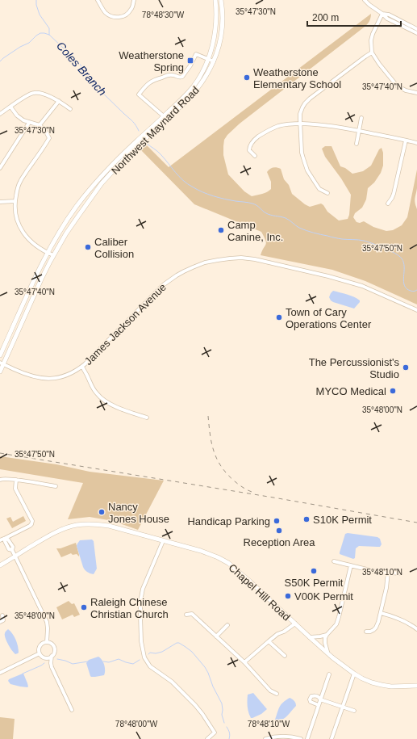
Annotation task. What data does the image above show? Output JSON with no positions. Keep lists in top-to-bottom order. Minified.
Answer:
{"streets":{"main road":["Northwest Maynard Road","Chapel Hill Road"],"street":["James Jackson Avenue"]},"crossings":[["Northwest Maynard Road","James Jackson Avenue"]],"water":["Coles Branch"],"places":{"transit":["Weatherstone Spring"],"other":["Weatherstone Elementary School","Camp Canine, Inc.","Caliber Collision","Town of Cary Operations Center","The Percussionist's Studio","MYCO Medical","Nancy Jones House","S10K Permit","Handicap Parking","Reception Area","S50K Permit","V00K Permit","Raleigh Chinese Christian Church"]},"scale_bar":"200 m","coordinates":["35°47'30\"N","78°48'30\"W","35°47'40\"N","35°47'50\"N","35°48'00\"N","35°48'10\"N","78°48'00\"W","78°48'10\"W"]}
